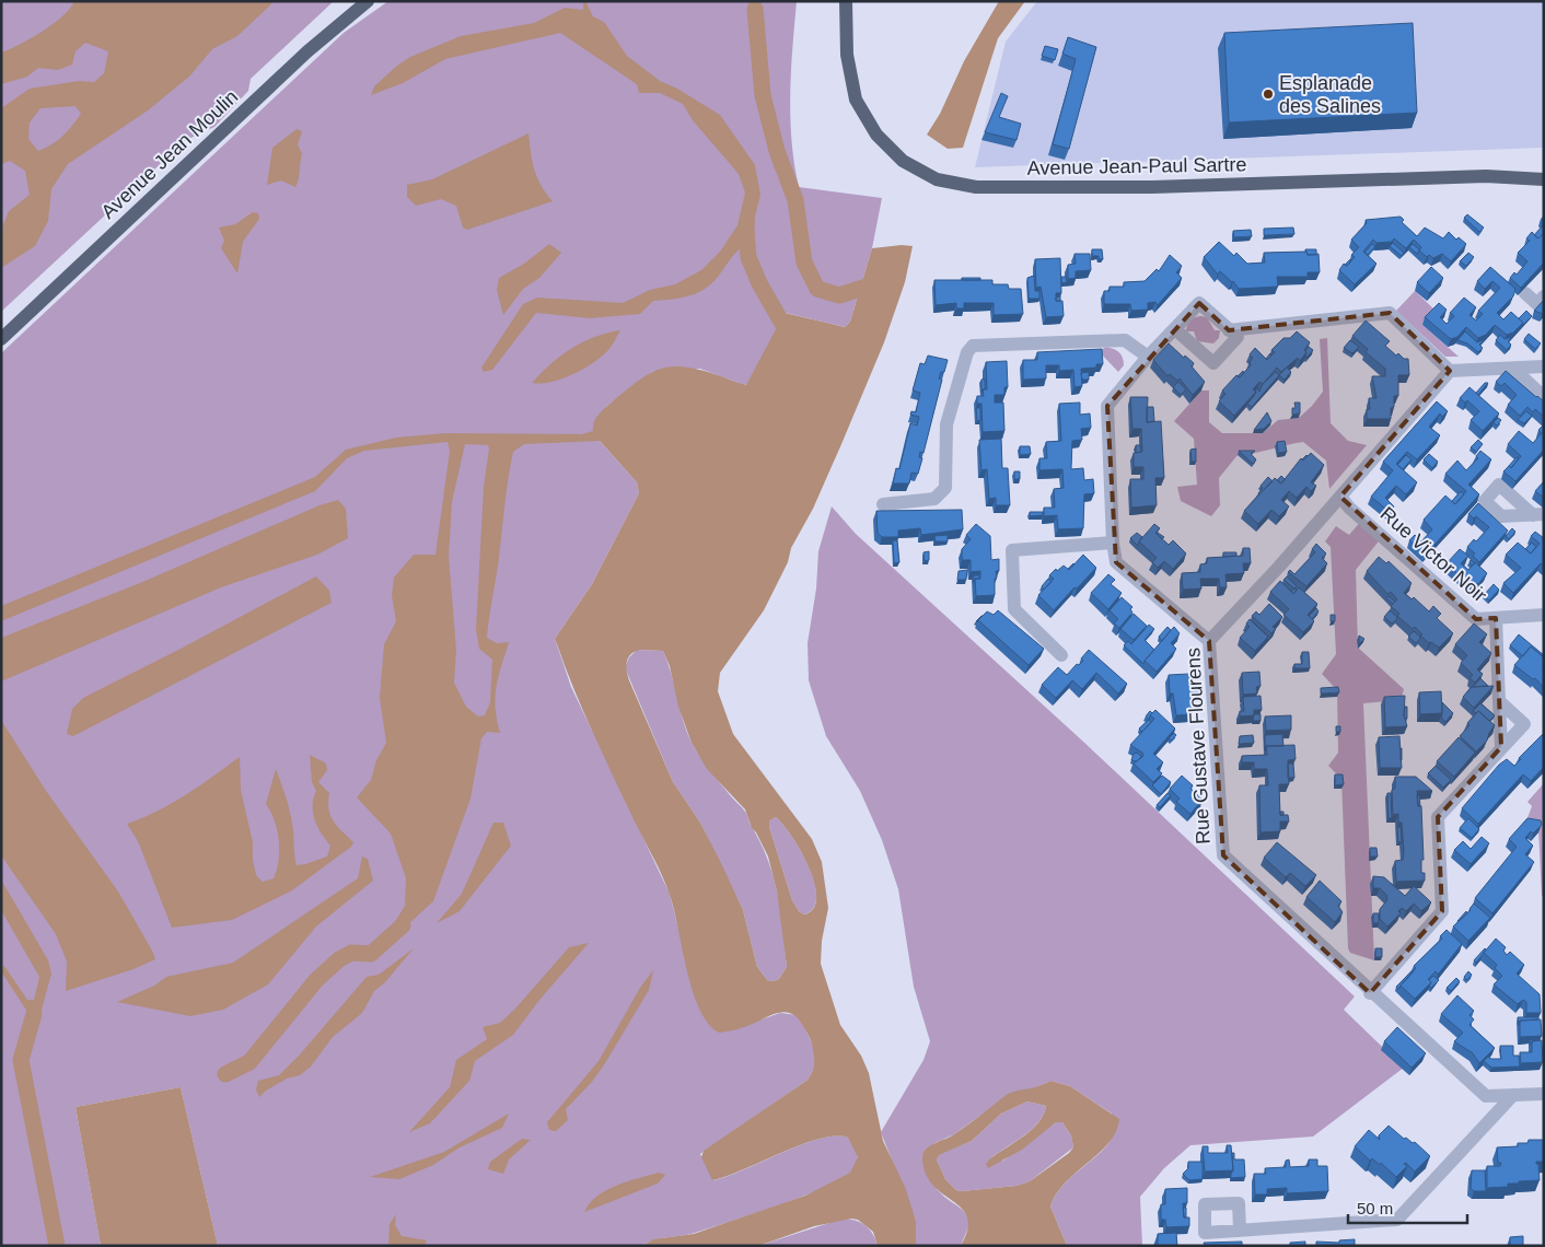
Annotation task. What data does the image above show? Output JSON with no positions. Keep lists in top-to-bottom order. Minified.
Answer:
{"streets":{"main road":["Avenue Jean Moulin","Avenue Jean-Paul Sartre"],"street":["Rue Victor Noir","Rue Gustave Flourens"]},"crossings":[["Rue Victor Noir","Rue Gustave Flourens"]],"places":["Esplanade des Salines"],"scale_bar":"50 m"}
